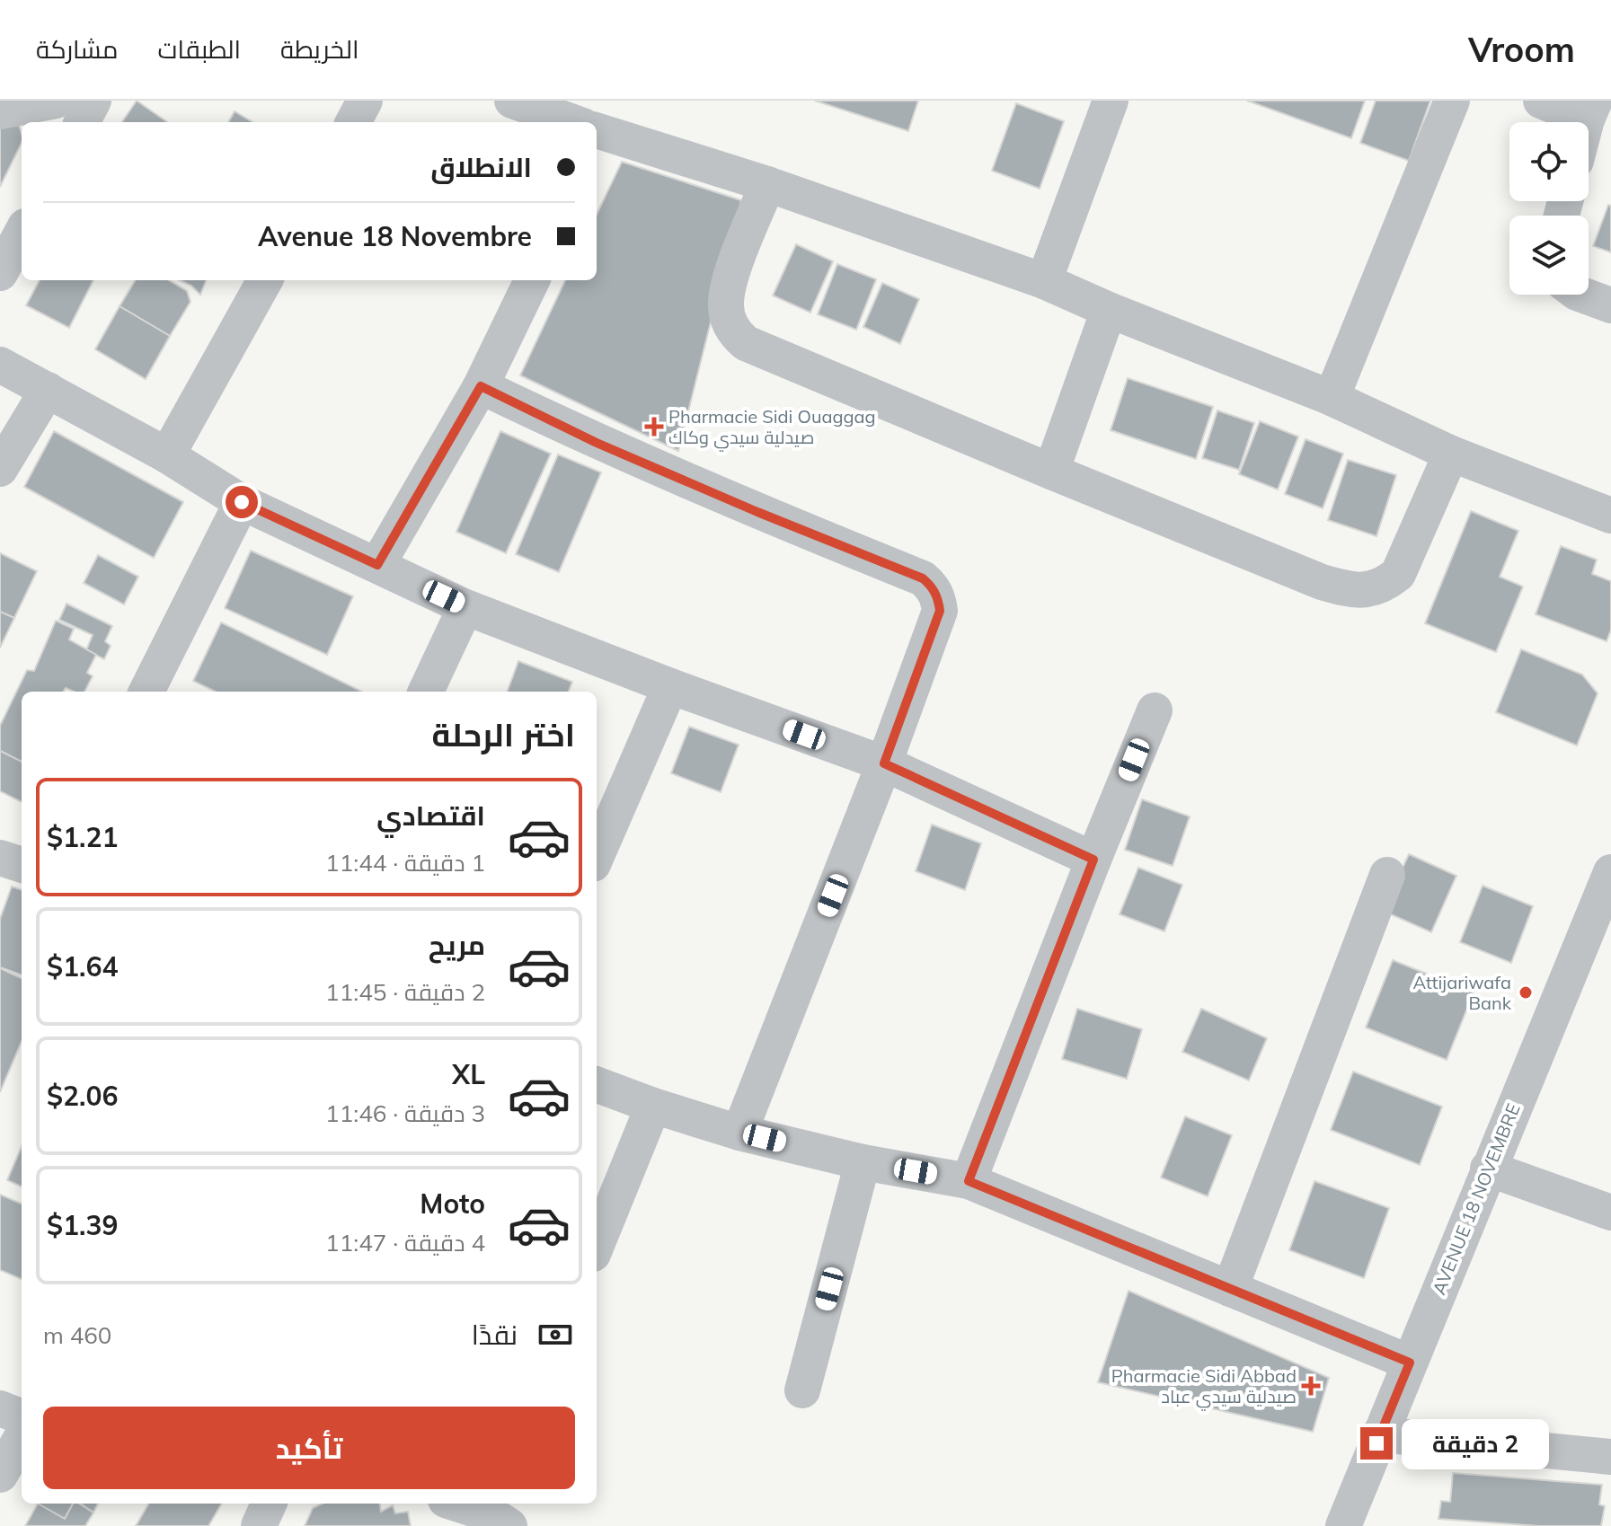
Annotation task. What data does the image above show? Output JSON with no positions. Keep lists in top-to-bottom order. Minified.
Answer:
{"streets":{"street":["AVENUE 18 NOVEMBRE"]},"places":{"health":["Pharmacie Sidi Ouaggag صيدلية سيدي وكاك","Pharmacie Sidi Abbad صيدلية سيدي عباد"],"other":["Attijariwafa Bank"]},"page":{"header":"Vroom","nav":["الخريطة","الطبقات","مشاركة"],"banner":["الانطلاق","Avenue 18 Novembre"],"heading":"اختر الرحلة","list":[{"name":"اقتصادي","note":"1 دقيقة · 11:44","value":"$1.21"},{"name":"مريح","note":"2 دقيقة · 11:45","value":"$1.64"},{"name":"XL","note":"3 دقيقة · 11:46","value":"$2.06"},{"name":"Moto","note":"4 دقيقة · 11:47","value":"$1.39"}],"pay":["نقدًا","460 m"],"buttons":"تأكيد","bubble":"2 دقيقة"}}
